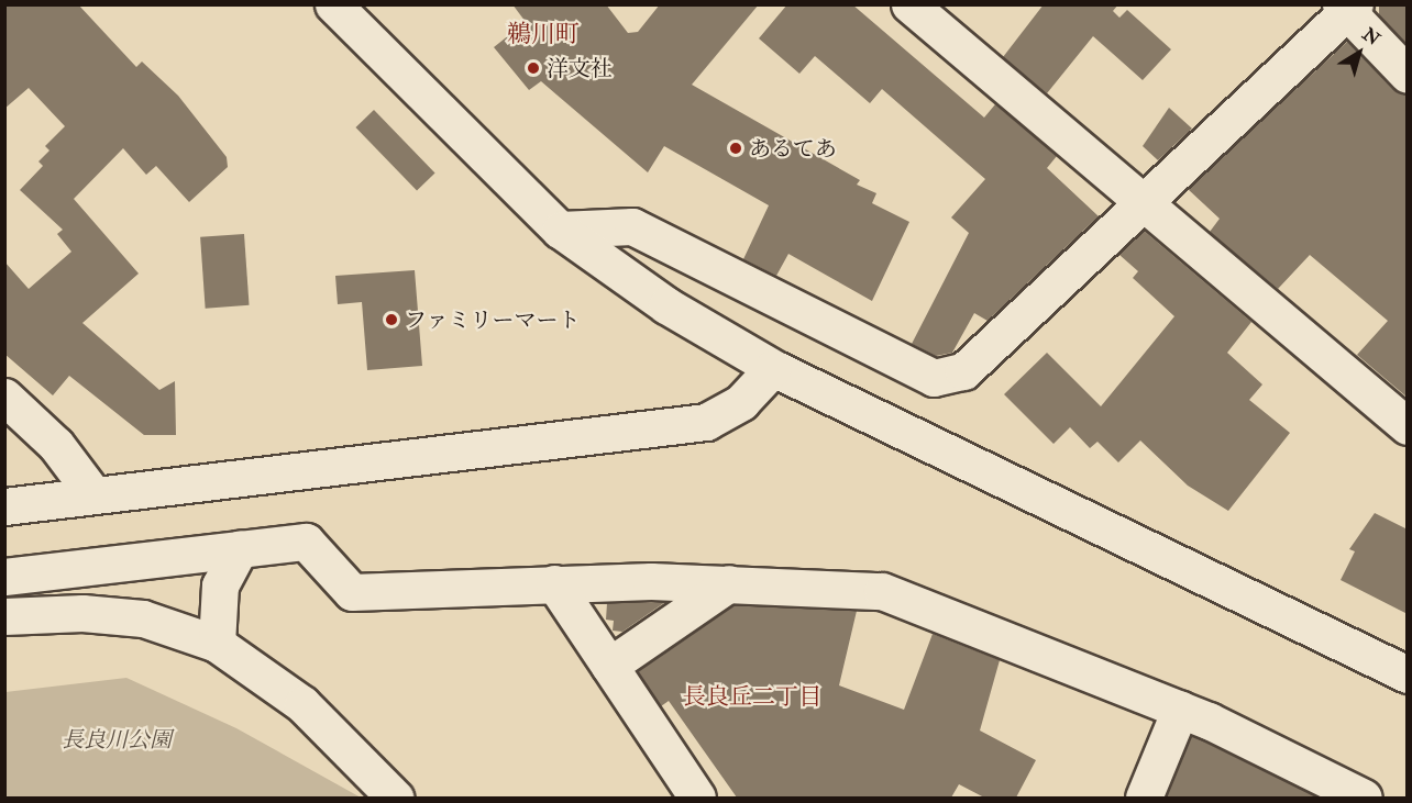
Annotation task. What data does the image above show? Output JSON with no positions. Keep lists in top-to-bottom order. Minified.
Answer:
{"districts":["鵜川町","長良丘二丁目"],"parks":["長良川公園"],"places":["洋文社","あるてあ","ファミリーマート"],"north":"top right"}
